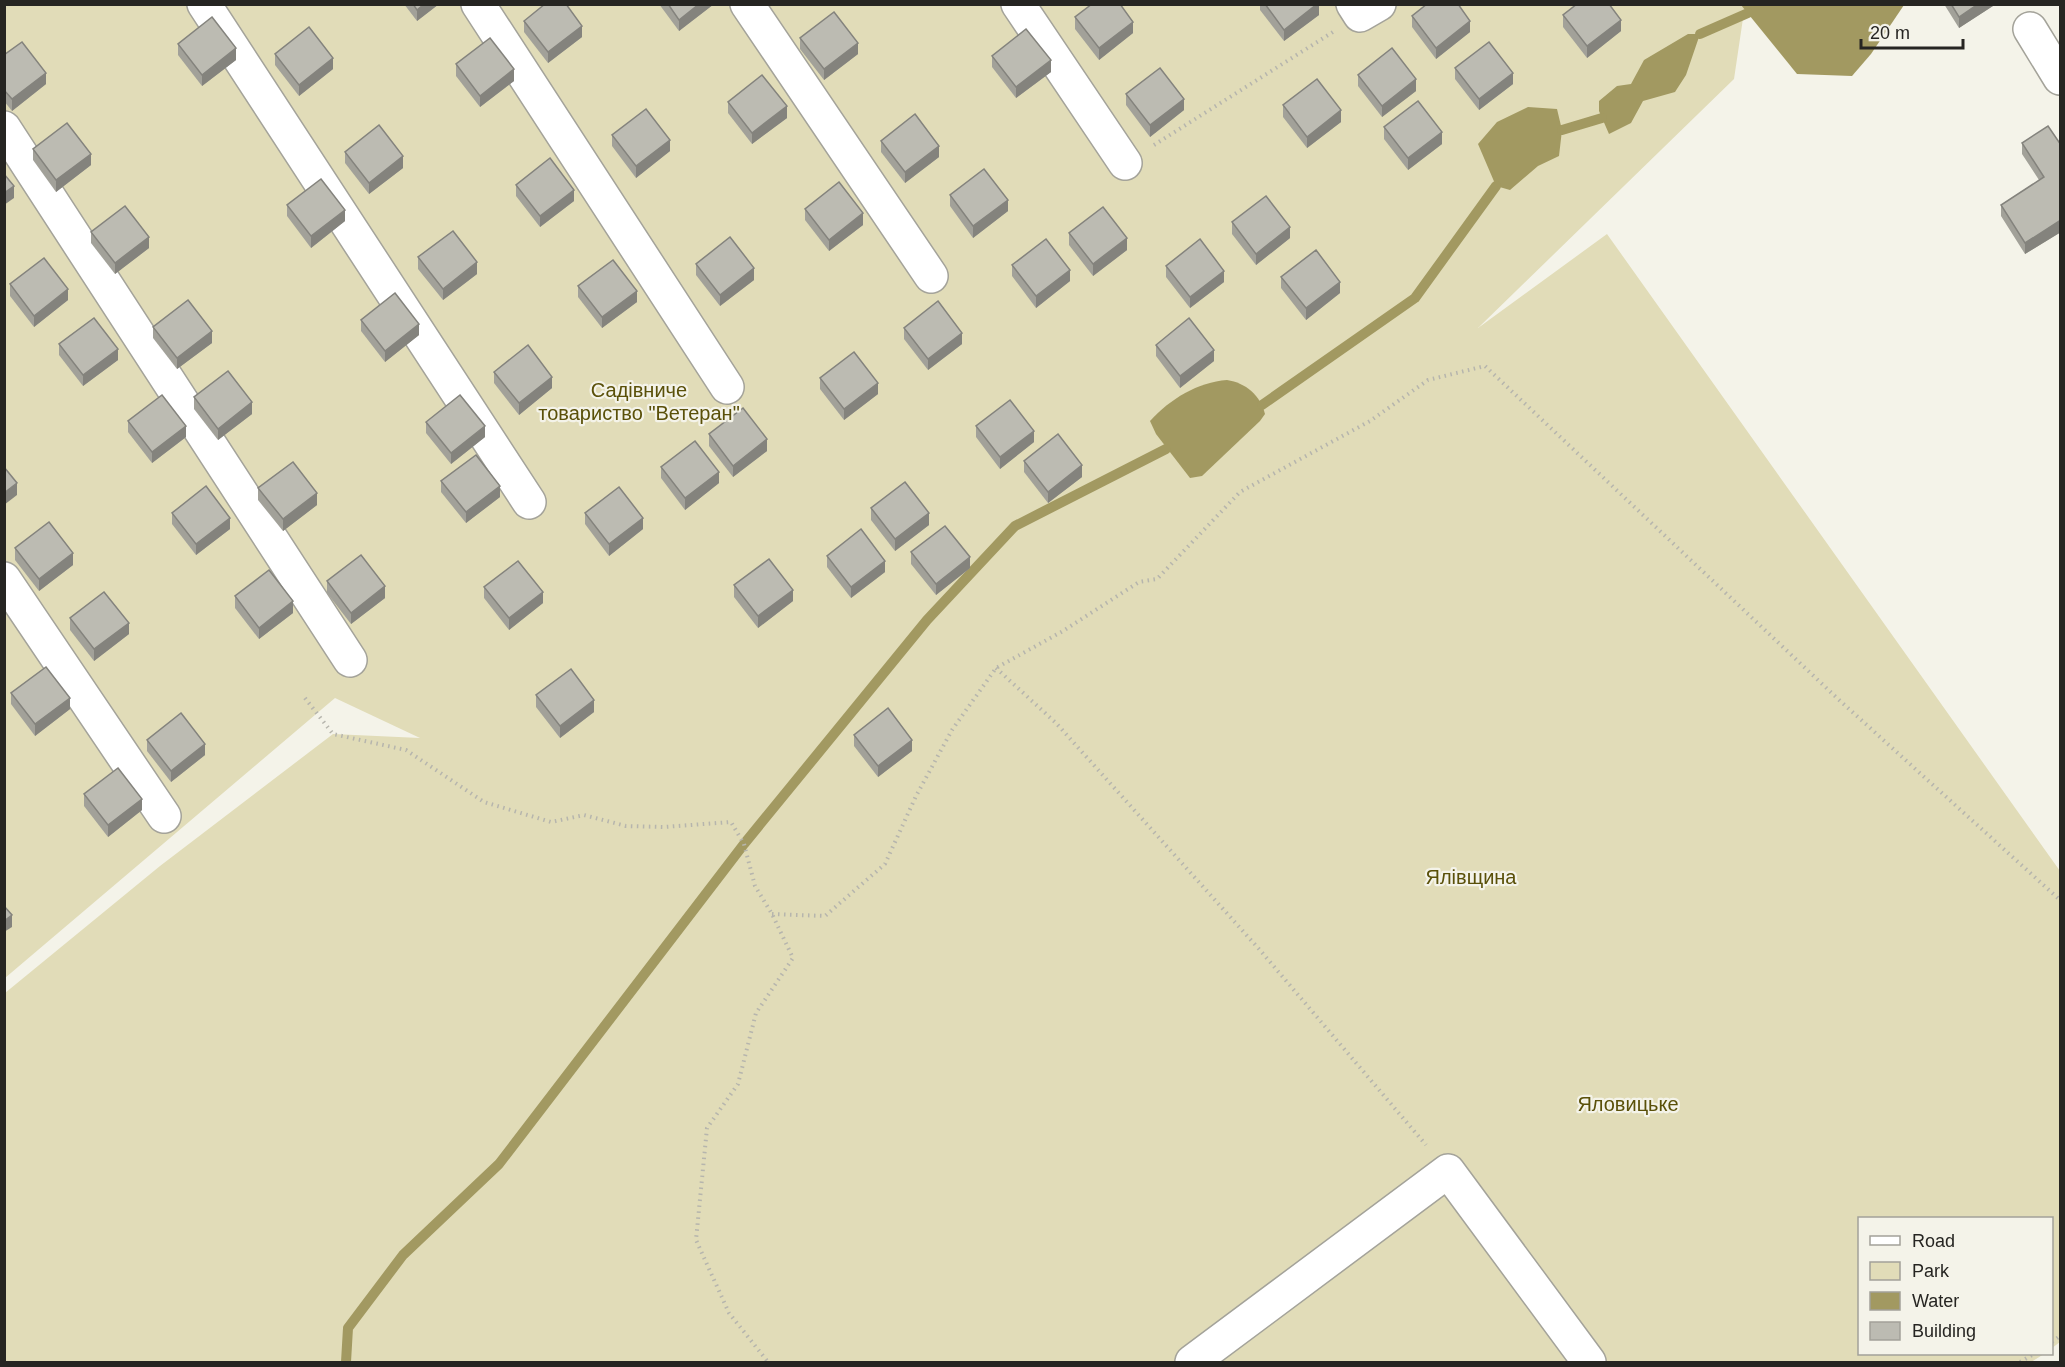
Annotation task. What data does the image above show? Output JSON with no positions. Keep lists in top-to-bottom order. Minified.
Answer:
{"parks":["Садівниче товариство \"Ветеран\"","Ялівщина","Яловицьке"],"legend":["Road","Park","Water","Building"],"scale_bar":"20 m"}
